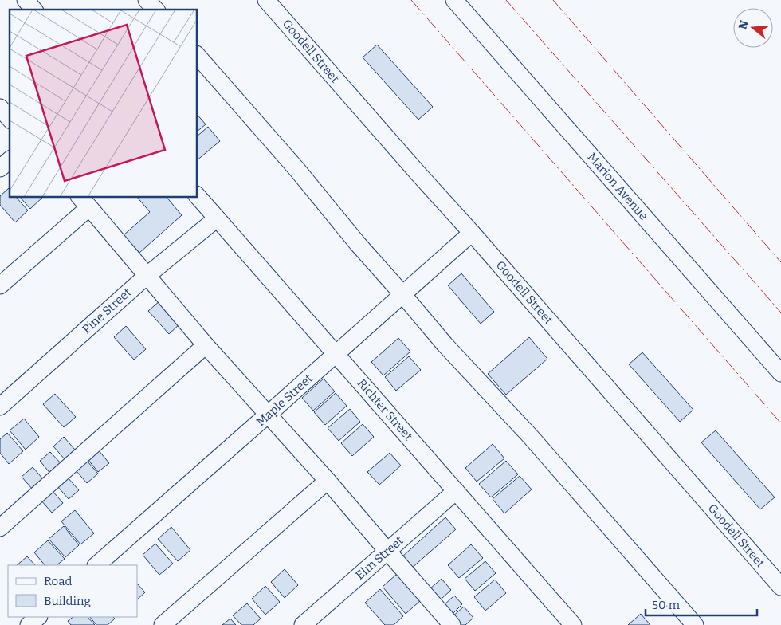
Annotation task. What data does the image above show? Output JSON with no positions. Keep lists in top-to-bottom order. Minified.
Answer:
{"streets":{"street":["Goodell Street","Marion Avenue","Pine Street","Maple Street","Richter Street","Elm Street"]},"crossings":[["Goodell Street","Maple Street"],["Pine Street","Richter Street"],["Maple Street","Richter Street"],["Richter Street","Elm Street"]],"legend":["Road","Building"],"scale_bar":"50 m","north":"left"}
